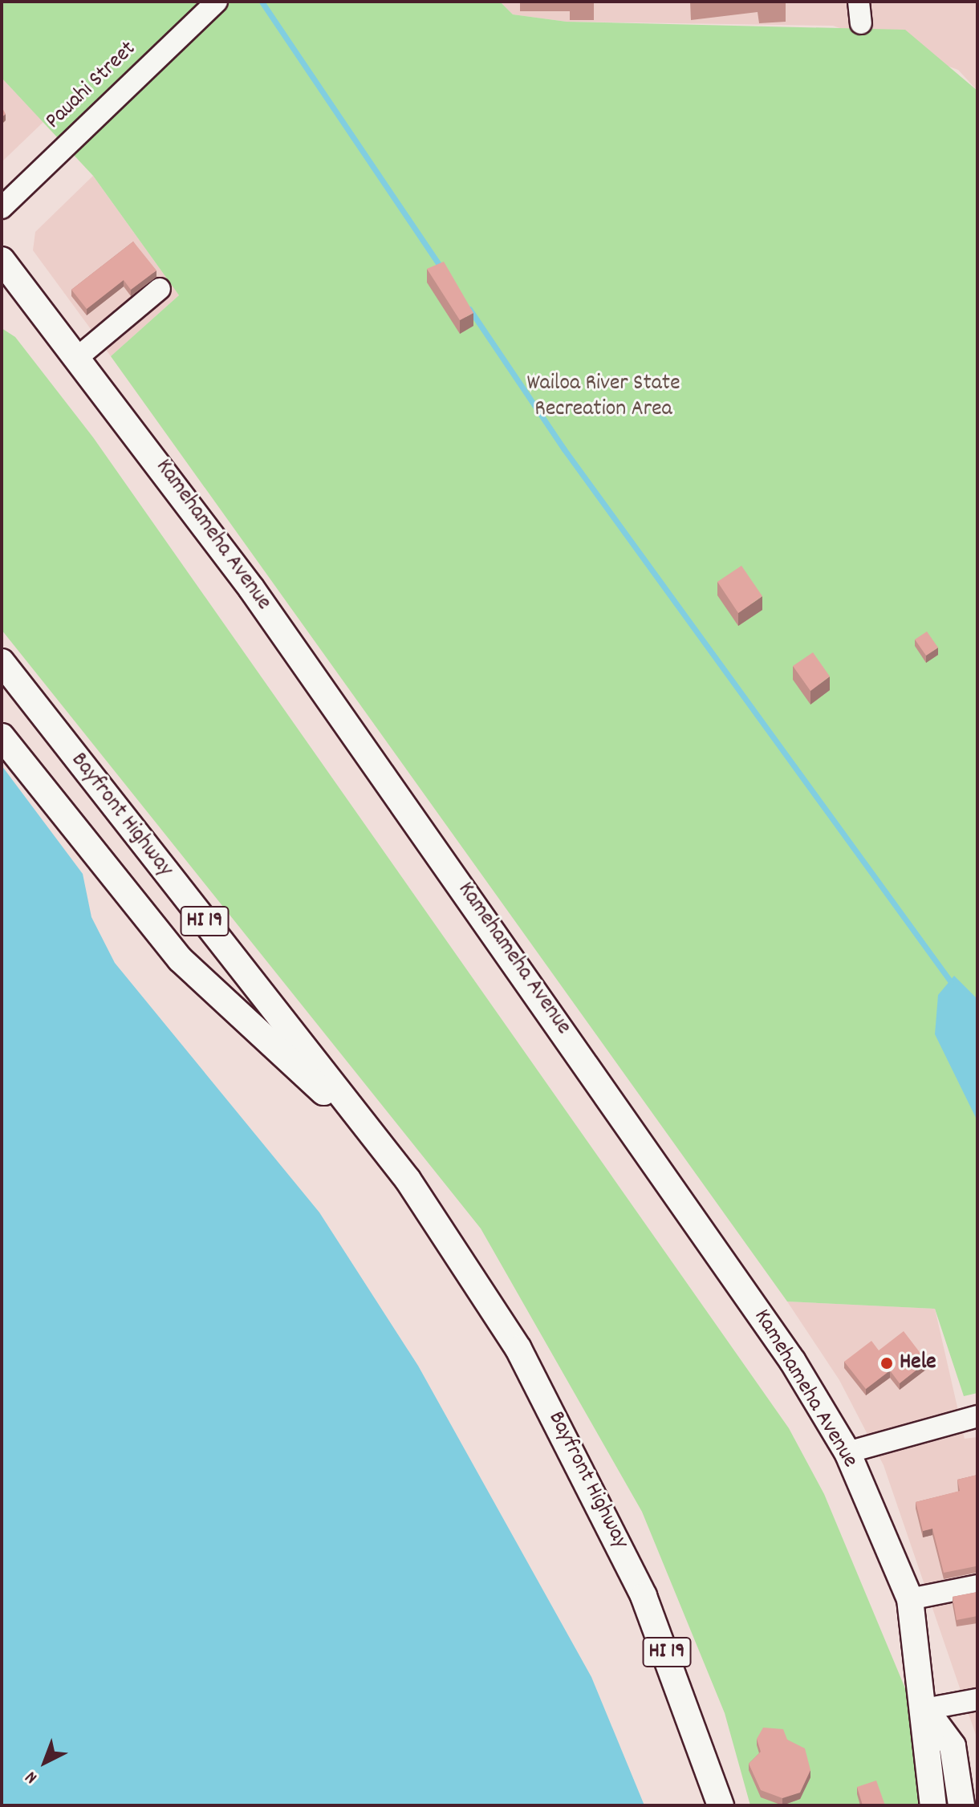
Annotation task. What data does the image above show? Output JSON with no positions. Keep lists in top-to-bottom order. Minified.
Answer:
{"streets":{"main road":["Kamehameha Avenue","Bayfront Highway","HI 19"],"street":["Pauahi Street"]},"parks":["Wailoa River State Recreation Area"],"places":["Hele"],"north":"bottom left"}
